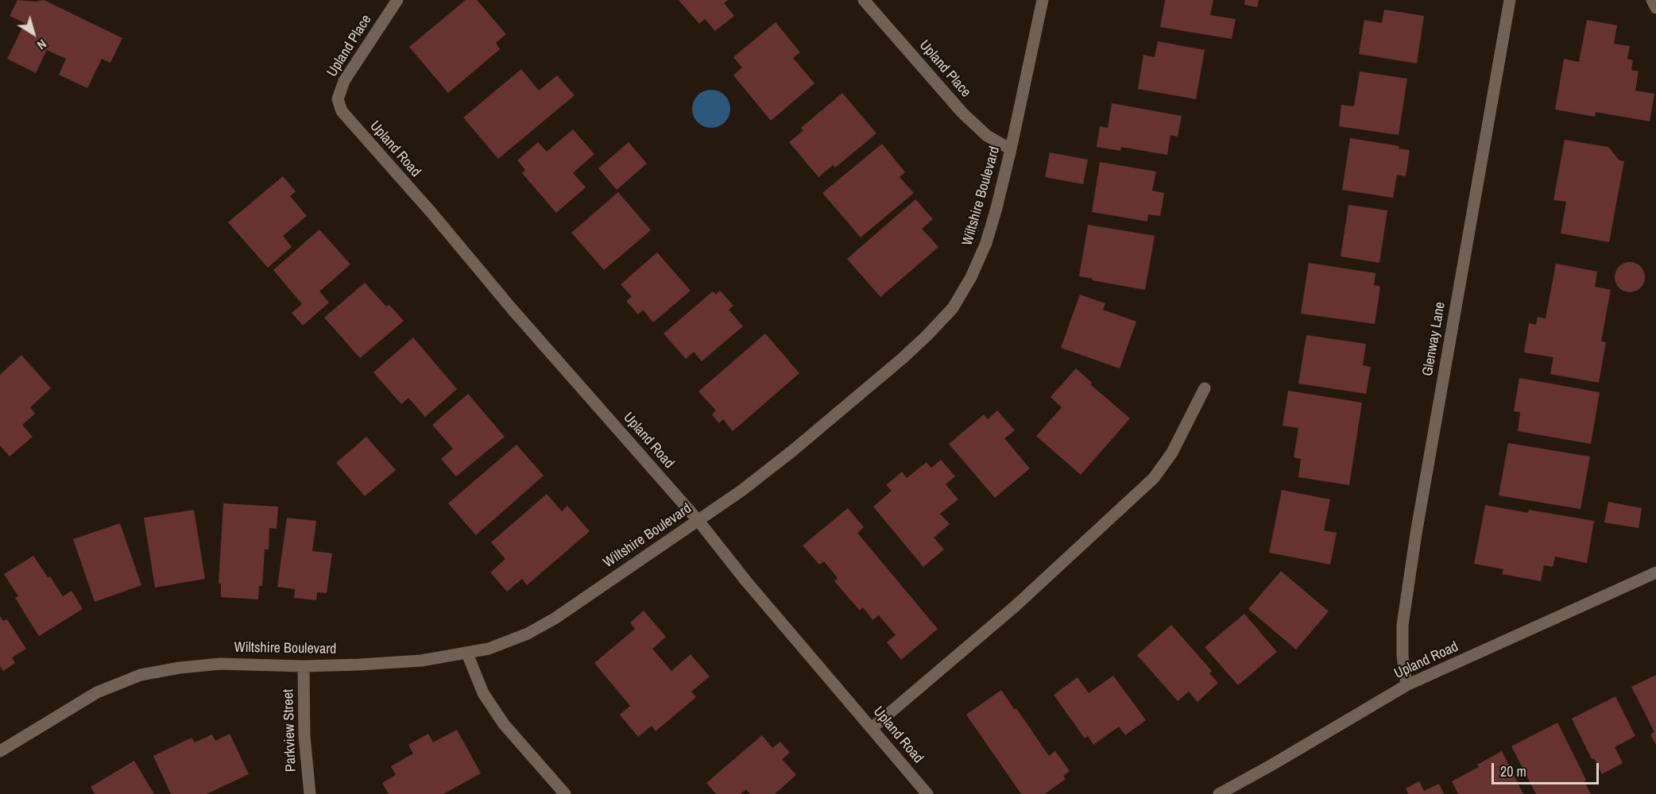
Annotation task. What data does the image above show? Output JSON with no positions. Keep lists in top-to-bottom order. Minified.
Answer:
{"streets":{"street":["Upland Place","Upland Road","Wiltshire Boulevard","Glenway Lane","Parkview Street"]},"crossings":[["Upland Place","Upland Road"],["Upland Place","Wiltshire Boulevard"],["Upland Road","Wiltshire Boulevard"],["Upland Road","Glenway Lane"],["Wiltshire Boulevard","Parkview Street"]],"scale_bar":"20 m","north":"bottom right"}
